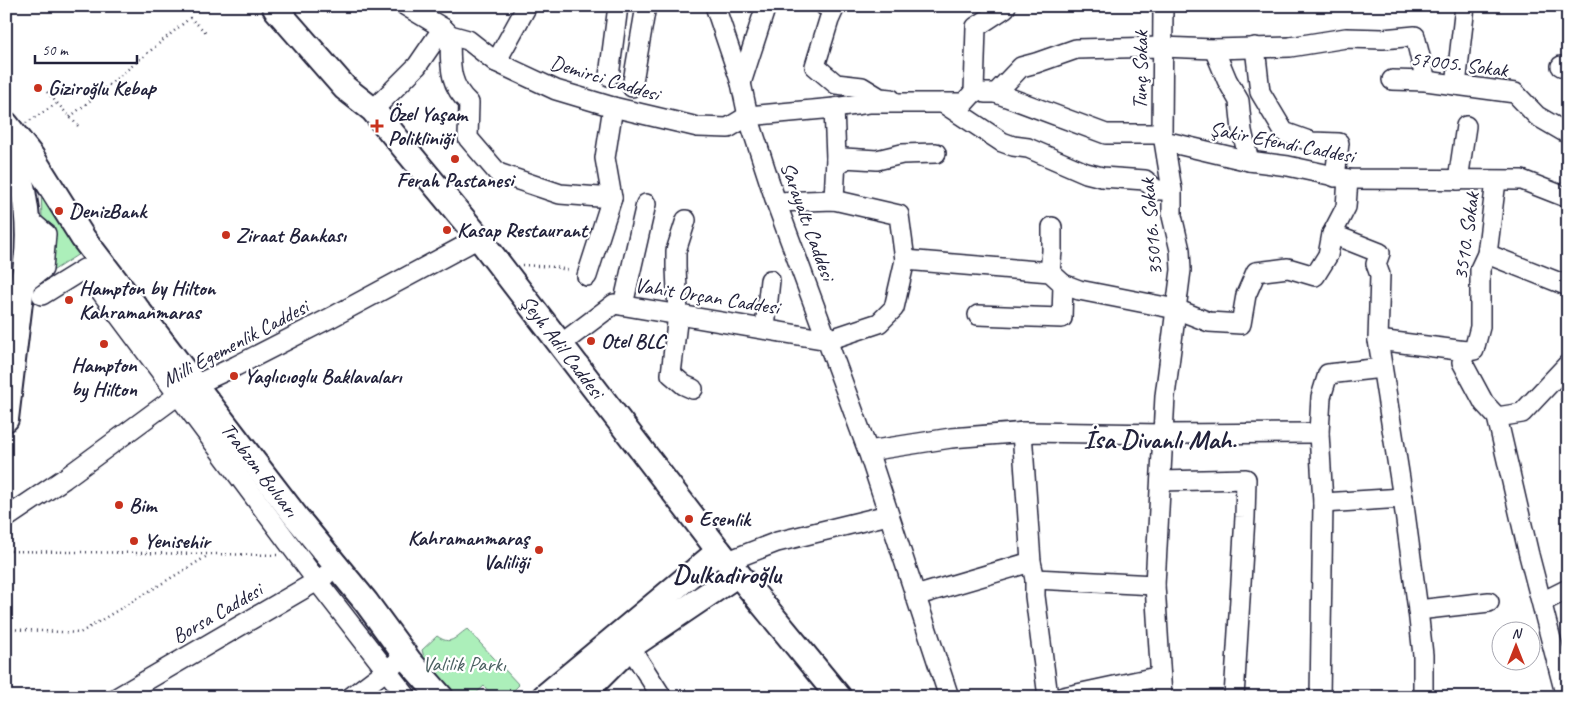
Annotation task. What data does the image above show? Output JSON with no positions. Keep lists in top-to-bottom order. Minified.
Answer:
{"streets":{"main road":["Şeyh Adil Caddesi","Trabzon Bulvarı"],"street":["57005. Sokak","Tunç Sokak","Demirci Caddesi","Şakir Efendi Caddesi","Sarayaltı Caddesi","35016. Sokak","3510. Sokak","Vahit Orçan Caddesi","Milli Egemenlik Caddesi","Borsa Caddesi"]},"crossings":[["Tunç Sokak","Şakir Efendi Caddesi"],["Tunç Sokak","35016. Sokak"],["Demirci Caddesi","Sarayaltı Caddesi"],["Şakir Efendi Caddesi","35016. Sokak"],["Şakir Efendi Caddesi","3510. Sokak"],["Sarayaltı Caddesi","Vahit Orçan Caddesi"],["Vahit Orçan Caddesi","Şeyh Adil Caddesi"],["Milli Egemenlik Caddesi","Şeyh Adil Caddesi"],["Milli Egemenlik Caddesi","Trabzon Bulvarı"],["Trabzon Bulvarı","Borsa Caddesi"]],"districts":["İsa Divanlı Mah.","Dulkadiroğlu"],"parks":["Valilik Parkı"],"places":{"other":["Giziroğlu Kebap","Ferah Pastanesi","DenizBank","Kasap Restaurant","Ziraat Bankası","Hampton by Hilton Kahramanmaras","Otel BLC","Hampton by Hilton","Yaglıcıoglu Baklavaları","Bim","Esenlik","Yenisehir","Kahramanmaraş Valiliği"],"health":["Özel Yaşam Polikliniği"]},"scale_bar":"50 m","north":"top"}
